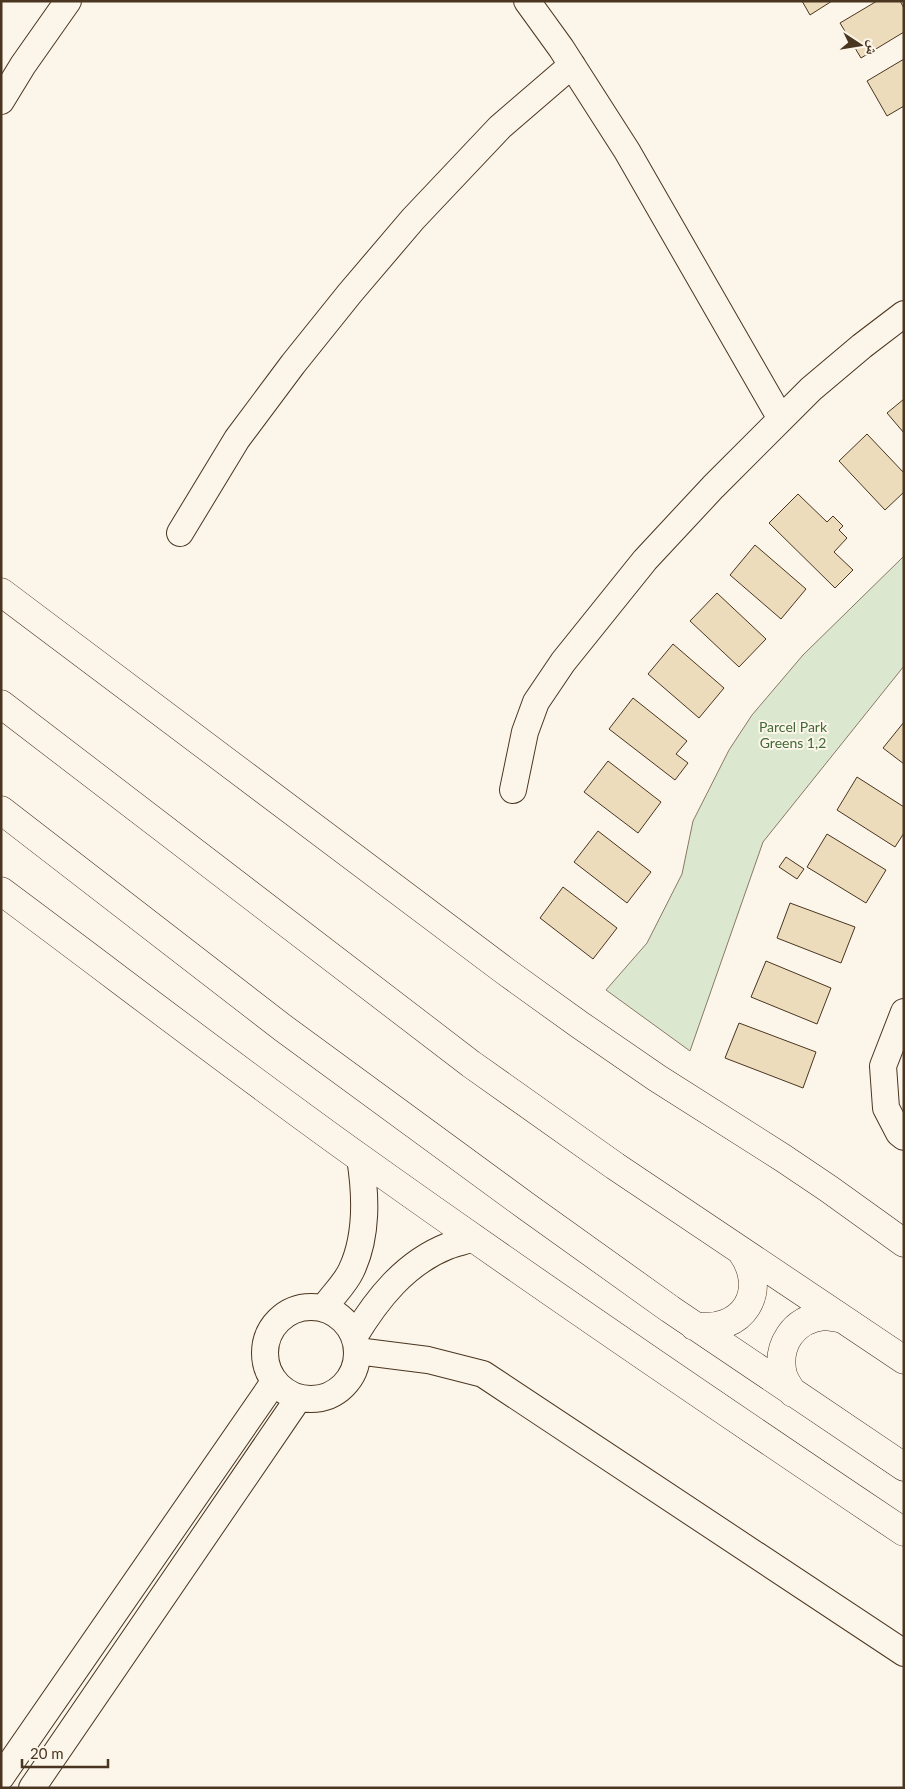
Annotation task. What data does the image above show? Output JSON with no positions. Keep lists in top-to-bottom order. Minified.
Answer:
{"parks":["Parcel Park Greens 1,2"],"scale_bar":"20 m","north":"right"}
